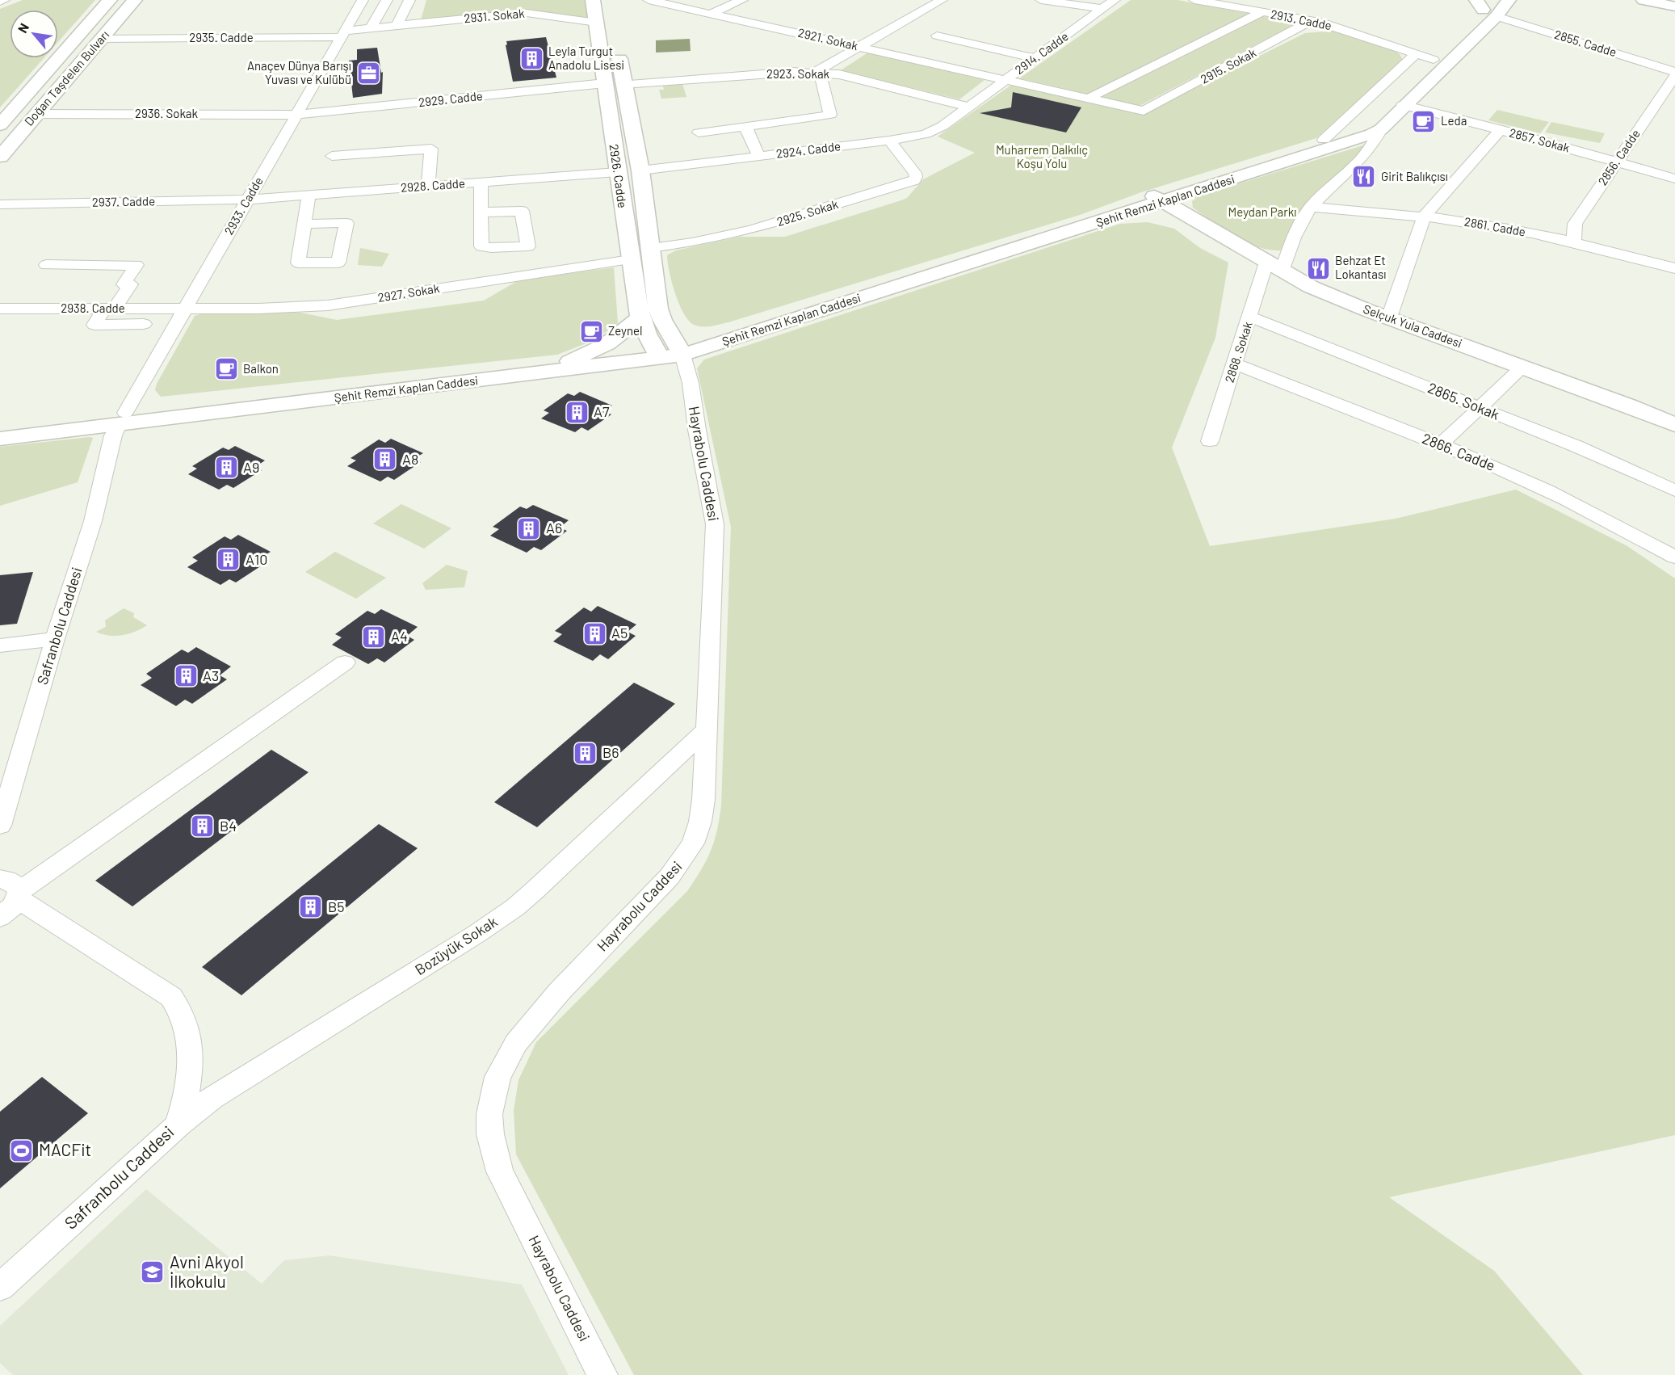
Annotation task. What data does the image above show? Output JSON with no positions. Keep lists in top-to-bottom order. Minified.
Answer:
{"streets":{"main road":["Doğan Taşdelen Bulvarı","2926. Cadde","Şehit Remzi Kaplan Caddesi","Selçuk Yula Caddesi"],"street":["2931. Sokak","2913. Cadde","2935. Cadde","2921. Sokak","2855. Cadde","2914. Cadde","2915. Sokak","2923. Sokak","2929. Cadde","2936. Sokak","2857. Sokak","2924. Cadde","2856. Cadde","2928. Cadde","2937. Cadde","2933. Cadde","2925. Sokak","2861. Cadde","2927. Sokak","2938. Cadde","2868. Sokak","2865. Sokak","2866. Cadde","Hayrabolu Caddesi","Safranbolu Caddesi","Bozüyük Sokak"]},"crossings":[["2931. Sokak","2935. Cadde"],["2931. Sokak","2926. Cadde"],["2913. Cadde","2915. Sokak"],["2913. Cadde","Şehit Remzi Kaplan Caddesi"],["2935. Cadde","Doğan Taşdelen Bulvarı"],["2935. Cadde","2933. Cadde"],["2921. Sokak","2914. Cadde"],["2921. Sokak","2915. Sokak"],["2855. Cadde","Şehit Remzi Kaplan Caddesi"],["2914. Cadde","2923. Sokak"],["2914. Cadde","2924. Cadde"],["2923. Sokak","2924. Cadde"],["2923. Sokak","2926. Cadde"],["Doğan Taşdelen Bulvarı","2936. Sokak"],["2929. Cadde","2936. Sokak"],["2929. Cadde","2926. Cadde"],["2929. Cadde","2933. Cadde"],["2936. Sokak","2933. Cadde"],["2857. Sokak","2856. Cadde"],["2857. Sokak","Şehit Remzi Kaplan Caddesi"],["2924. Cadde","2926. Cadde"],["2924. Cadde","2925. Sokak"],["2856. Cadde","2861. Cadde"],["2926. Cadde","2928. Cadde"],["2926. Cadde","Şehit Remzi Kaplan Caddesi"],["2926. Cadde","2925. Sokak"],["2926. Cadde","2927. Sokak"],["2926. Cadde","Hayrabolu Caddesi"],["2928. Cadde","2937. Cadde"],["2928. Cadde","2933. Cadde"],["Şehit Remzi Kaplan Caddesi","2933. Cadde"],["Şehit Remzi Kaplan Caddesi","Selçuk Yula Caddesi"],["Şehit Remzi Kaplan Caddesi","2868. Sokak"],["Şehit Remzi Kaplan Caddesi","Hayrabolu Caddesi"],["Şehit Remzi Kaplan Caddesi","Safranbolu Caddesi"],["2937. Cadde","2933. Cadde"],["2933. Cadde","2927. Sokak"],["2933. Cadde","2938. Cadde"],["2933. Cadde","Safranbolu Caddesi"],["2861. Cadde","2868. Sokak"],["2927. Sokak","2938. Cadde"],["Selçuk Yula Caddesi","2868. Sokak"],["2868. Sokak","2865. Sokak"],["2868. Sokak","2866. Cadde"],["Hayrabolu Caddesi","Bozüyük Sokak"],["Safranbolu Caddesi","Bozüyük Sokak"]],"parks":["Muharrem Dalkılıç Koşu Yolu","Meydan Parkı"],"places":{"building":["Leyla Turgut Anadolu Lisesi","A7","A8","A9","A6","A10","A5","A4","A3","B6","B4","B5"],"office":["Anaçev Dünya Barışı Yuvası ve Kulübü"],"cafe":["Leda","Zeynel","Balkon"],"restaurant":["Girit Balıkçısı","Behzat Et Lokantası"],"sports":["MACFit"],"school or university":["Avni Akyol İlkokulu"]},"north":"top left"}
